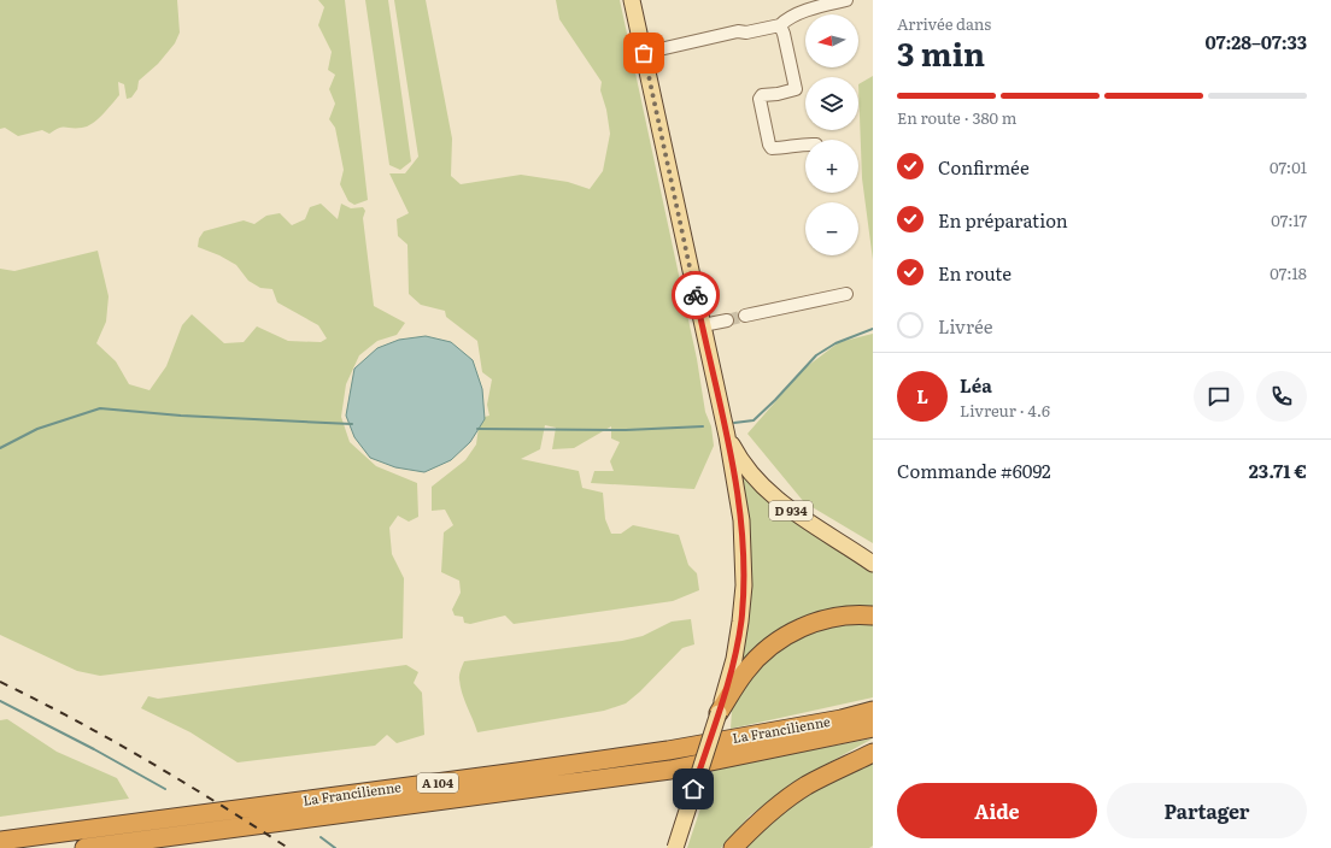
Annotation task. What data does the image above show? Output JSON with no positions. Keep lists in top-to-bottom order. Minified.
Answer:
{"streets":{"highway":["La Francilienne","A 104"],"main road":["D 934"]},"north":"left","page":{"heading":["3 min","Arrivée dans","07:28–07:33"],"panel":["Léa","Livreur · 4.6","Commande #6092","23.71 €"],"map_buttons":["+","−"],"bar":"En route · 380 m","list":[["Confirmée","07:01"],["En préparation","07:17"],["En route","07:18"],"Livrée"],"round":"L","buttons":["Aide","Partager"]}}
